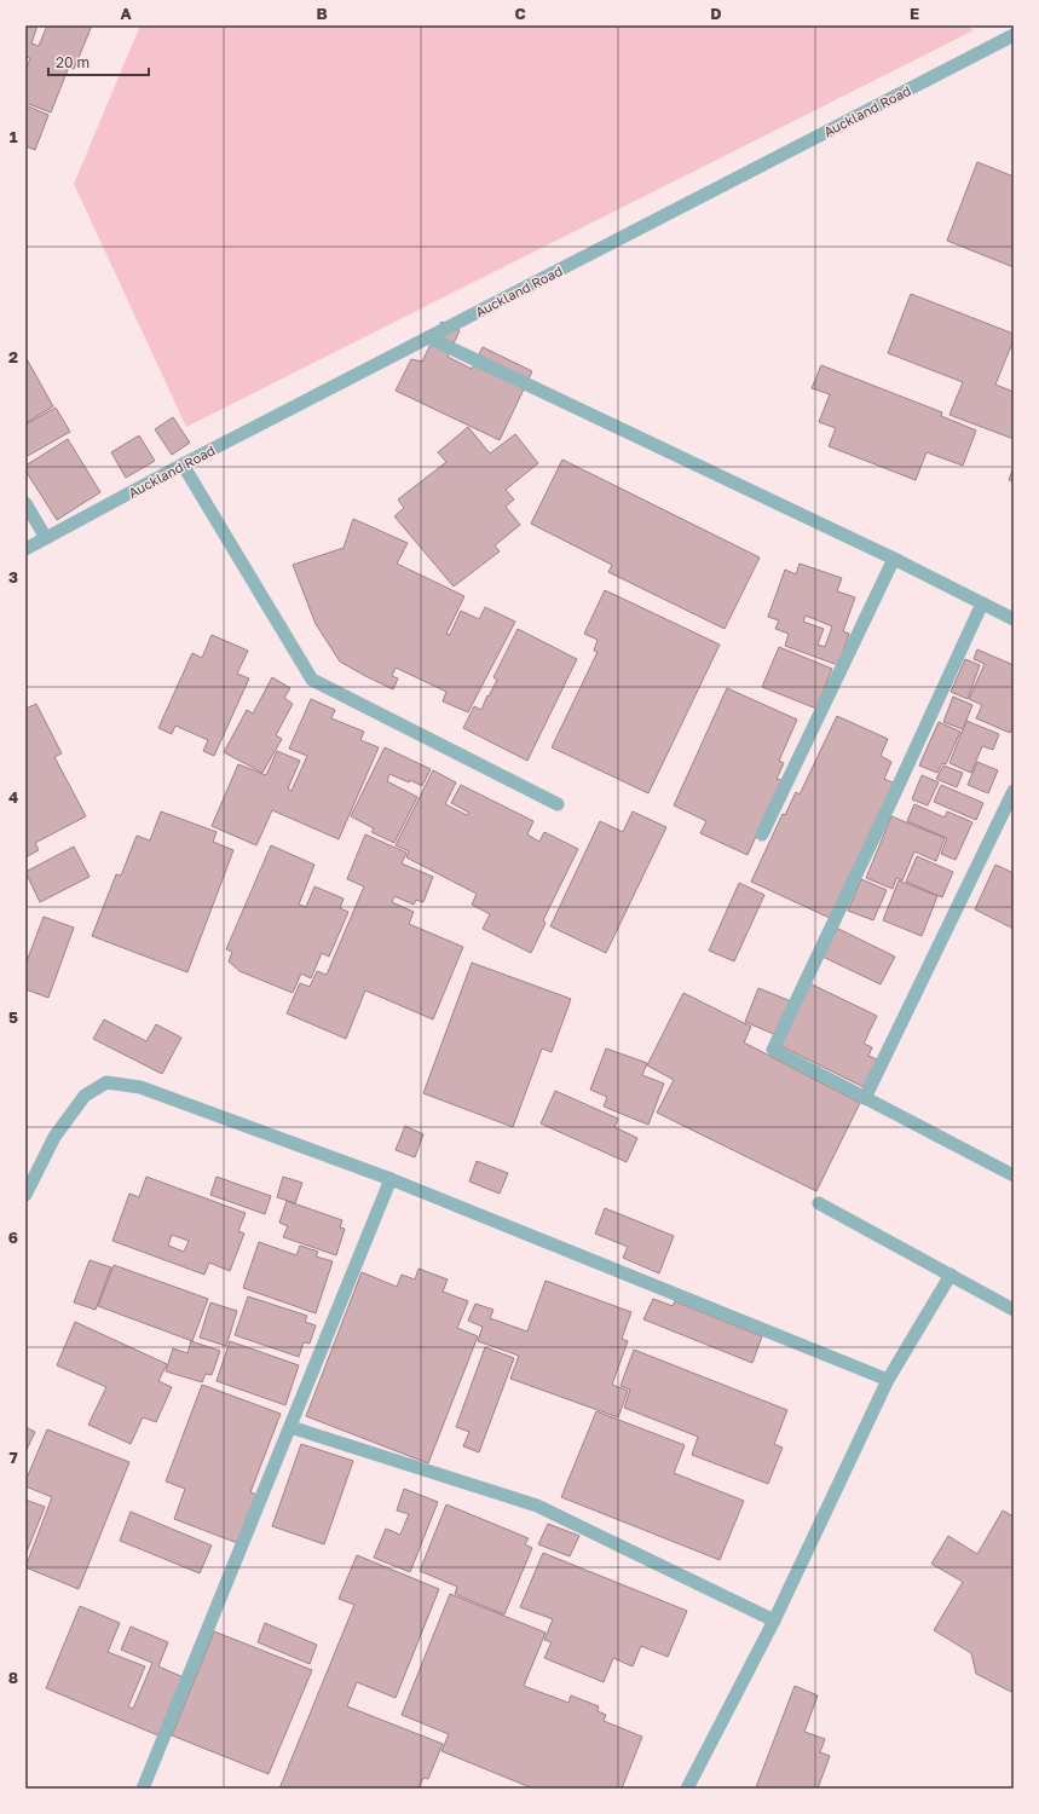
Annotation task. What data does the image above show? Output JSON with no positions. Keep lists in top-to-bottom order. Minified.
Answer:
{"streets":{"street":["Auckland Road"]},"scale_bar":"20 m","grid":{"columns":["A","B","C","D","E"],"rows":["1","2","3","4","5","6","7","8"]}}
